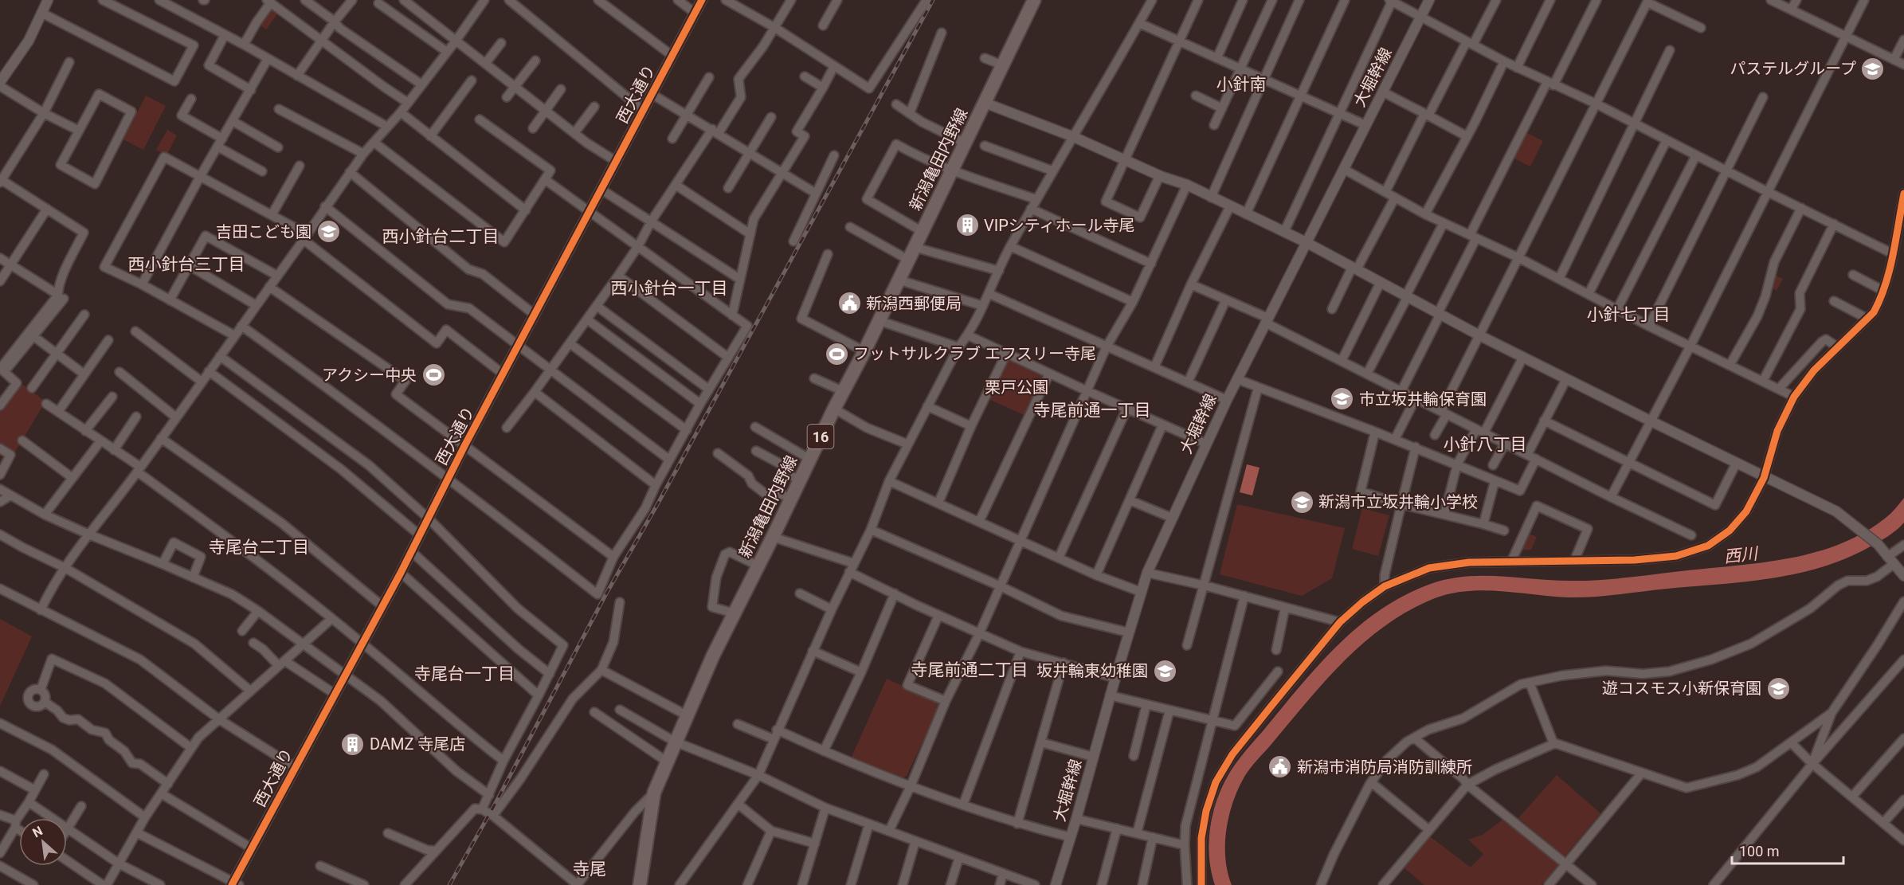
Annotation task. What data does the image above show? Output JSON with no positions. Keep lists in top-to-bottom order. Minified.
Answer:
{"streets":{"main road":["新潟亀田内野線","16"],"street":["大堀幹線","西大通り"]},"districts":["小針南","西小針台二丁目","西小針台三丁目","西小針台一丁目","小針七丁目","寺尾前通一丁目","小針八丁目","寺尾台二丁目","寺尾前通二丁目","寺尾台一丁目","寺尾"],"water":["西川"],"parks":["栗戸公園"],"places":{"school or university":["パステルグループ","吉田こども園","市立坂井輪保育園","新潟市立坂井輪小学校","坂井輪東幼稚園","遊コスモス小新保育園"],"building":["VIPシティホール寺尾","DAMZ 寺尾店"],"public building":["新潟西郵便局","新潟市消防局消防訓練所"],"sports":["フットサルクラブ エフスリー寺尾","アクシー中央"]},"scale_bar":"100 m","north":"top left"}
